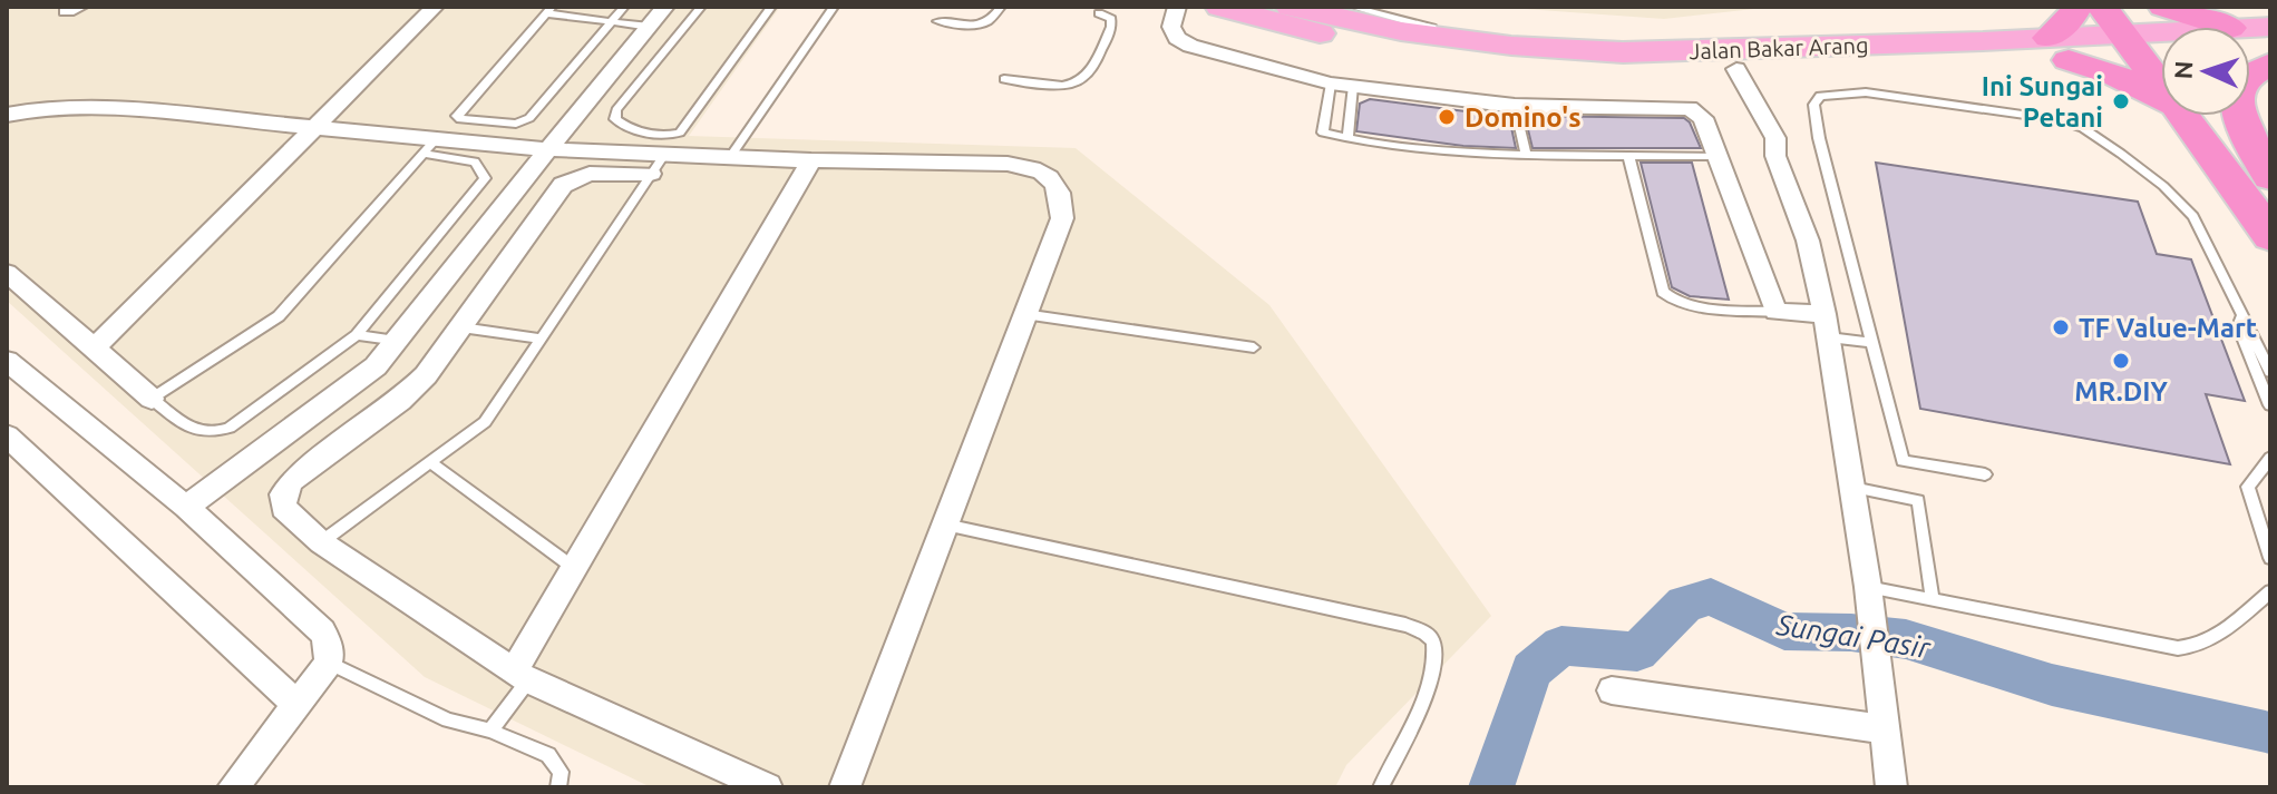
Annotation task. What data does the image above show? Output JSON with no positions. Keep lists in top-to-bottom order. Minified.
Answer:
{"streets":{"main road":["Jalan Bakar Arang"]},"water":["Sungai Pasir"],"places":["Ini Sungai Petani","Domino's","TF Value-Mart","MR.DIY"],"north":"left"}
